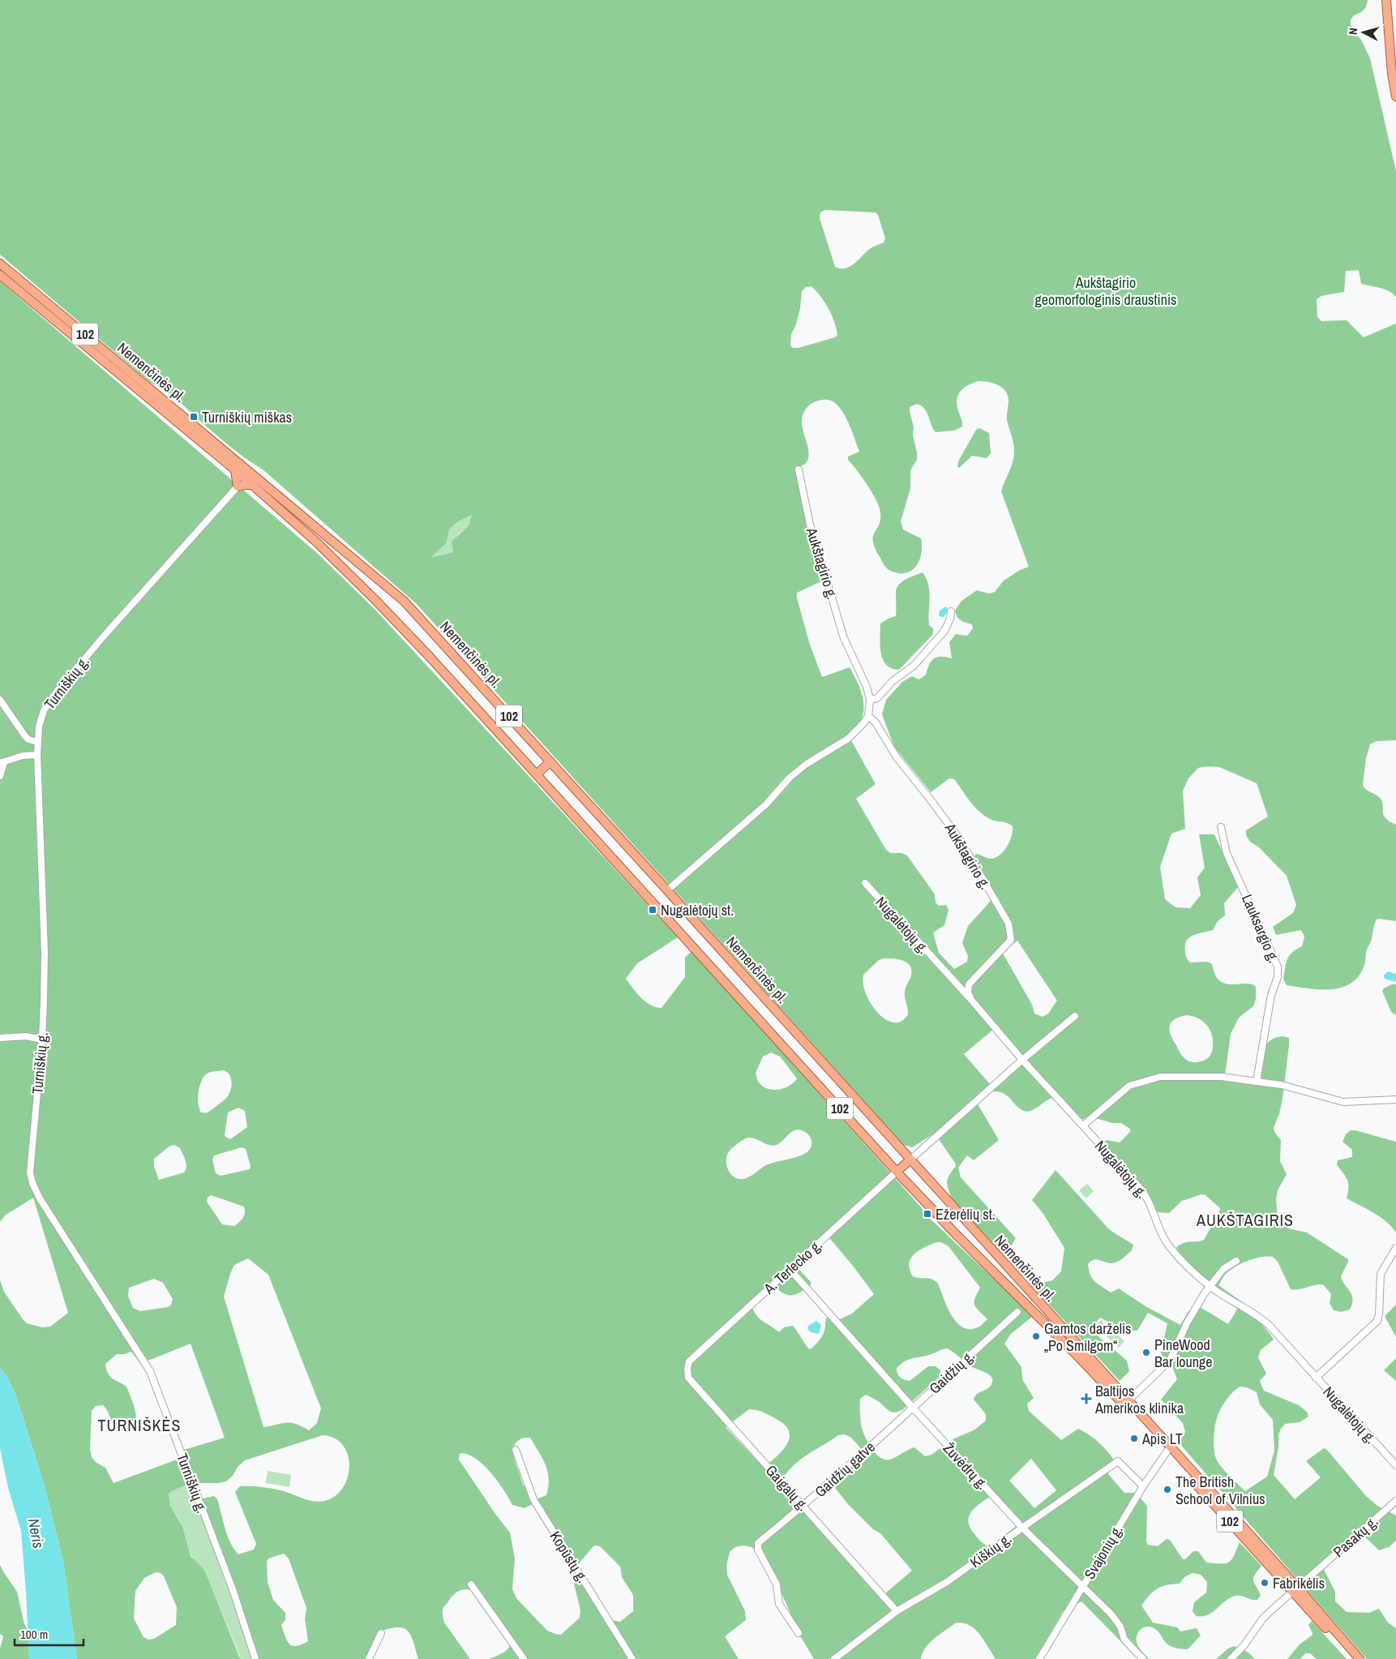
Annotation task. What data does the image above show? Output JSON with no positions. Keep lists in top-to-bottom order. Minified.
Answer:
{"streets":{"main road":["102","Nemenčinės pl."],"street":["Aukštagirio g.","Turniškių g.","Nugalėtojų g.","Lauksargio g.","A. Terlecko g.","Gaidžių g.","Žuvėdrų g.","Gaidžių gatve","Gaigalų g.","Pasakų g.","Kiškių g.","Svajonių g.","Kopūstų g."]},"crossings":[["Nemenčinės pl.","A. Terlecko g."],["Nemenčinės pl.","Pasakų g."],["Nemenčinės pl.","Svajonių g."],["Aukštagirio g.","Nugalėtojų g."],["A. Terlecko g.","Žuvėdrų g."],["A. Terlecko g.","Gaigalų g."],["Gaidžių g.","Žuvėdrų g."],["Gaidžių g.","Gaidžių gatve"],["Žuvėdrų g.","Kiškių g."],["Žuvėdrų g.","Svajonių g."],["Gaidžių gatve","Gaigalų g."],["Gaigalų g.","Kiškių g."],["Kiškių g.","Svajonių g."]],"districts":["AUKŠTAGIRIS","TURNIŠKĖS"],"water":["Neris"],"parks":["Aukštagirio geomorfologinis draustinis"],"places":{"transit":["Turniškių miškas","Nugalėtojų st.","Ežerėlių st."],"other":["Gamtos darželis „Po Smilgom“","PineWood Bar lounge","Apis LT","The British School of Vilnius","Fabrikėlis"],"health":["Baltijos Amerikos klinika"]},"scale_bar":"100 m","north":"left"}
